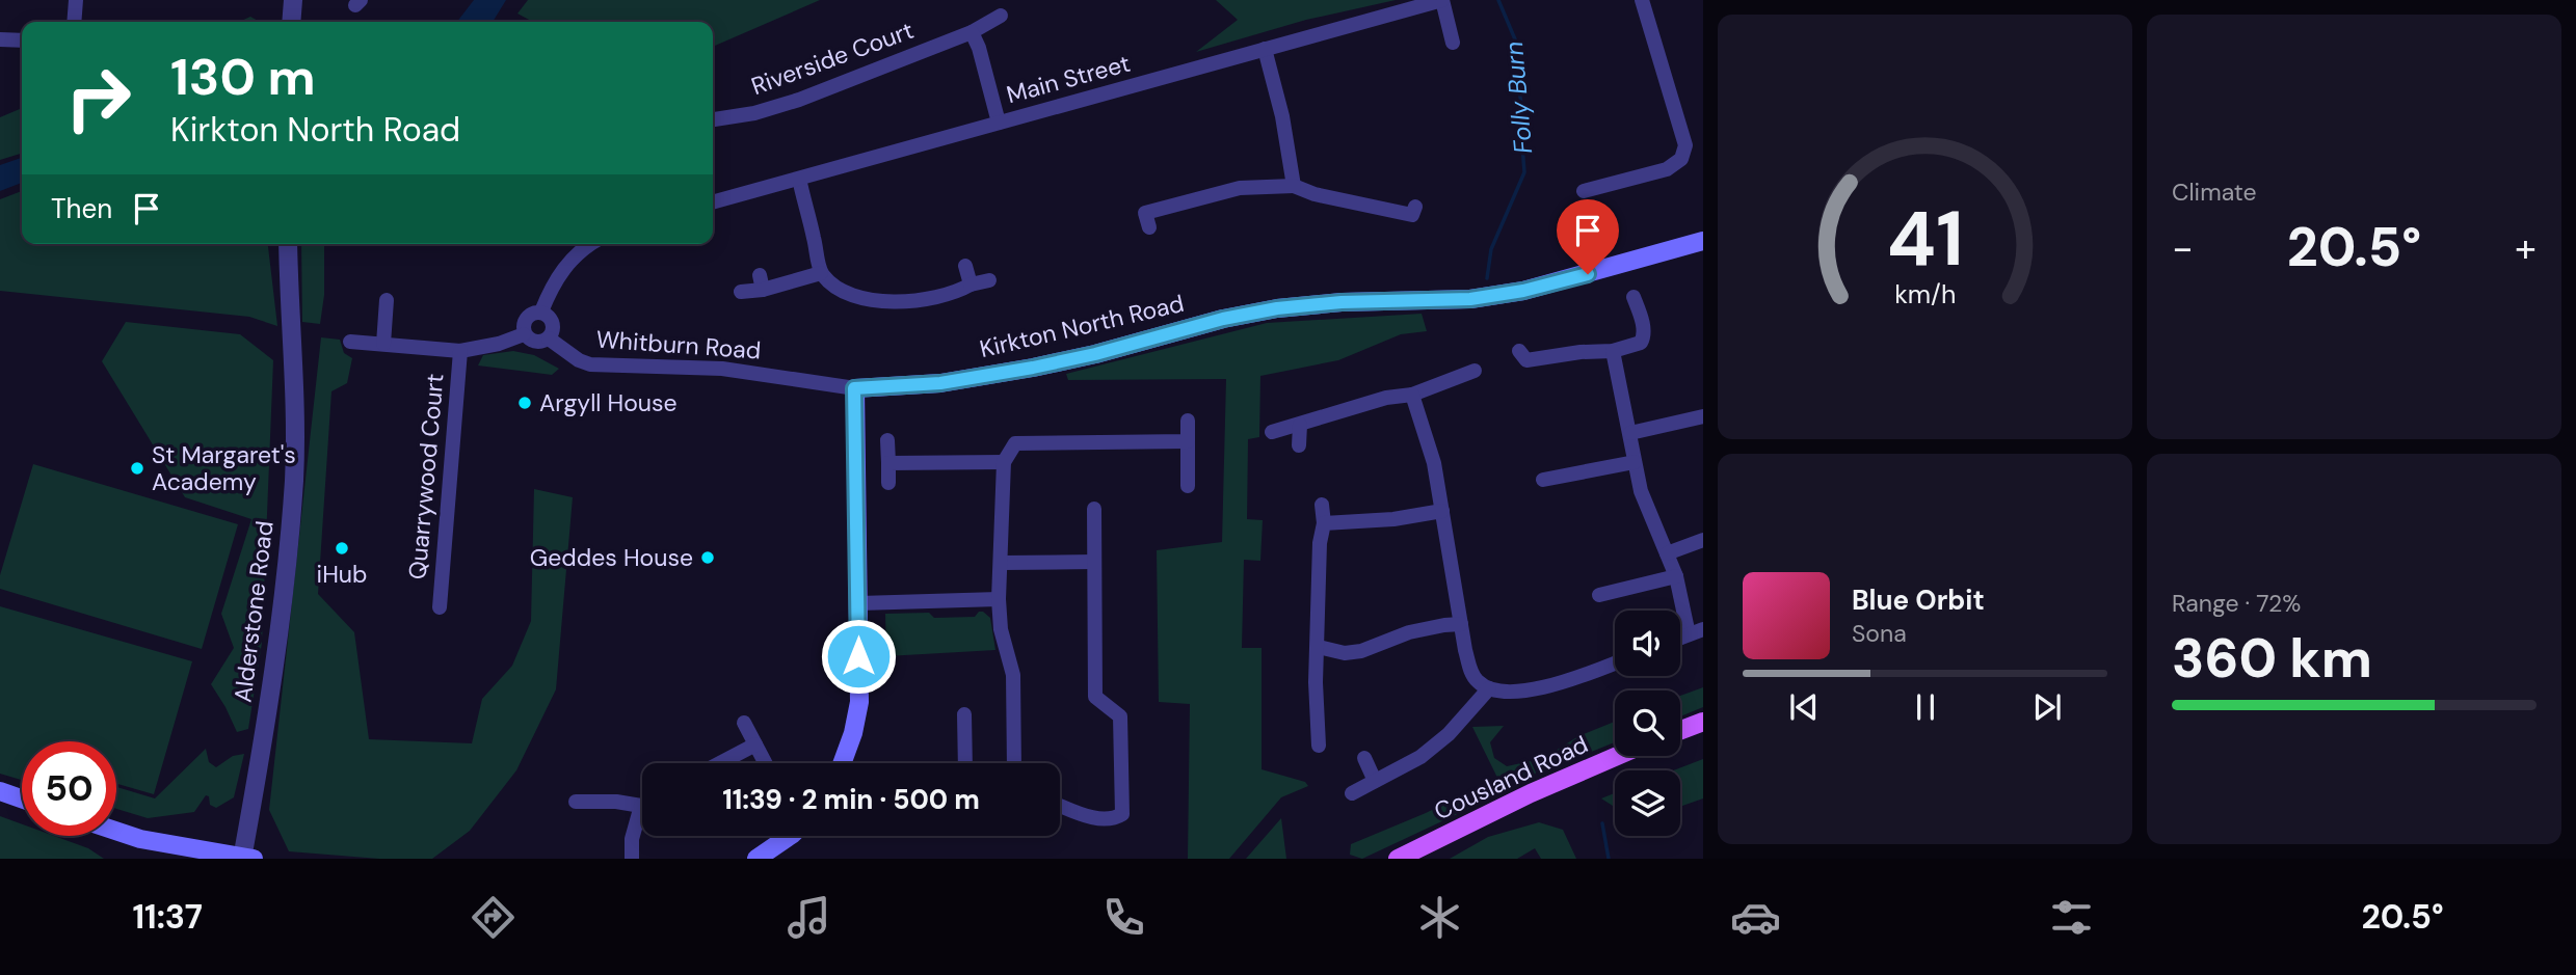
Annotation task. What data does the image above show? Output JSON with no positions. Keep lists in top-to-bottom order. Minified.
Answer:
{"streets":{"main road":["Kirkton North Road","Cousland Road"],"street":["Riverside Court","Main Street","Whitburn Road","Quarrywood Court","Alderstone Road"]},"crossings":[["Kirkton North Road","Whitburn Road"],["Whitburn Road","Quarrywood Court"]],"water":["Folly Burn"],"places":["Argyll House","St Margaret's Academy","iHub","Geddes House"],"page":{"tile":["Climate",["Range · 72%","360 km"]],"turn":["130 m","Kirkton North Road"],"then":"Then","heat":["−","20.5°","+"],"song":["Blue Orbit","Sona"],"limit":"50","trip":"11:39 · 2 min · 500 m","tabs":["11:37","20.5°"],"gauge":["41","km/h"]}}
